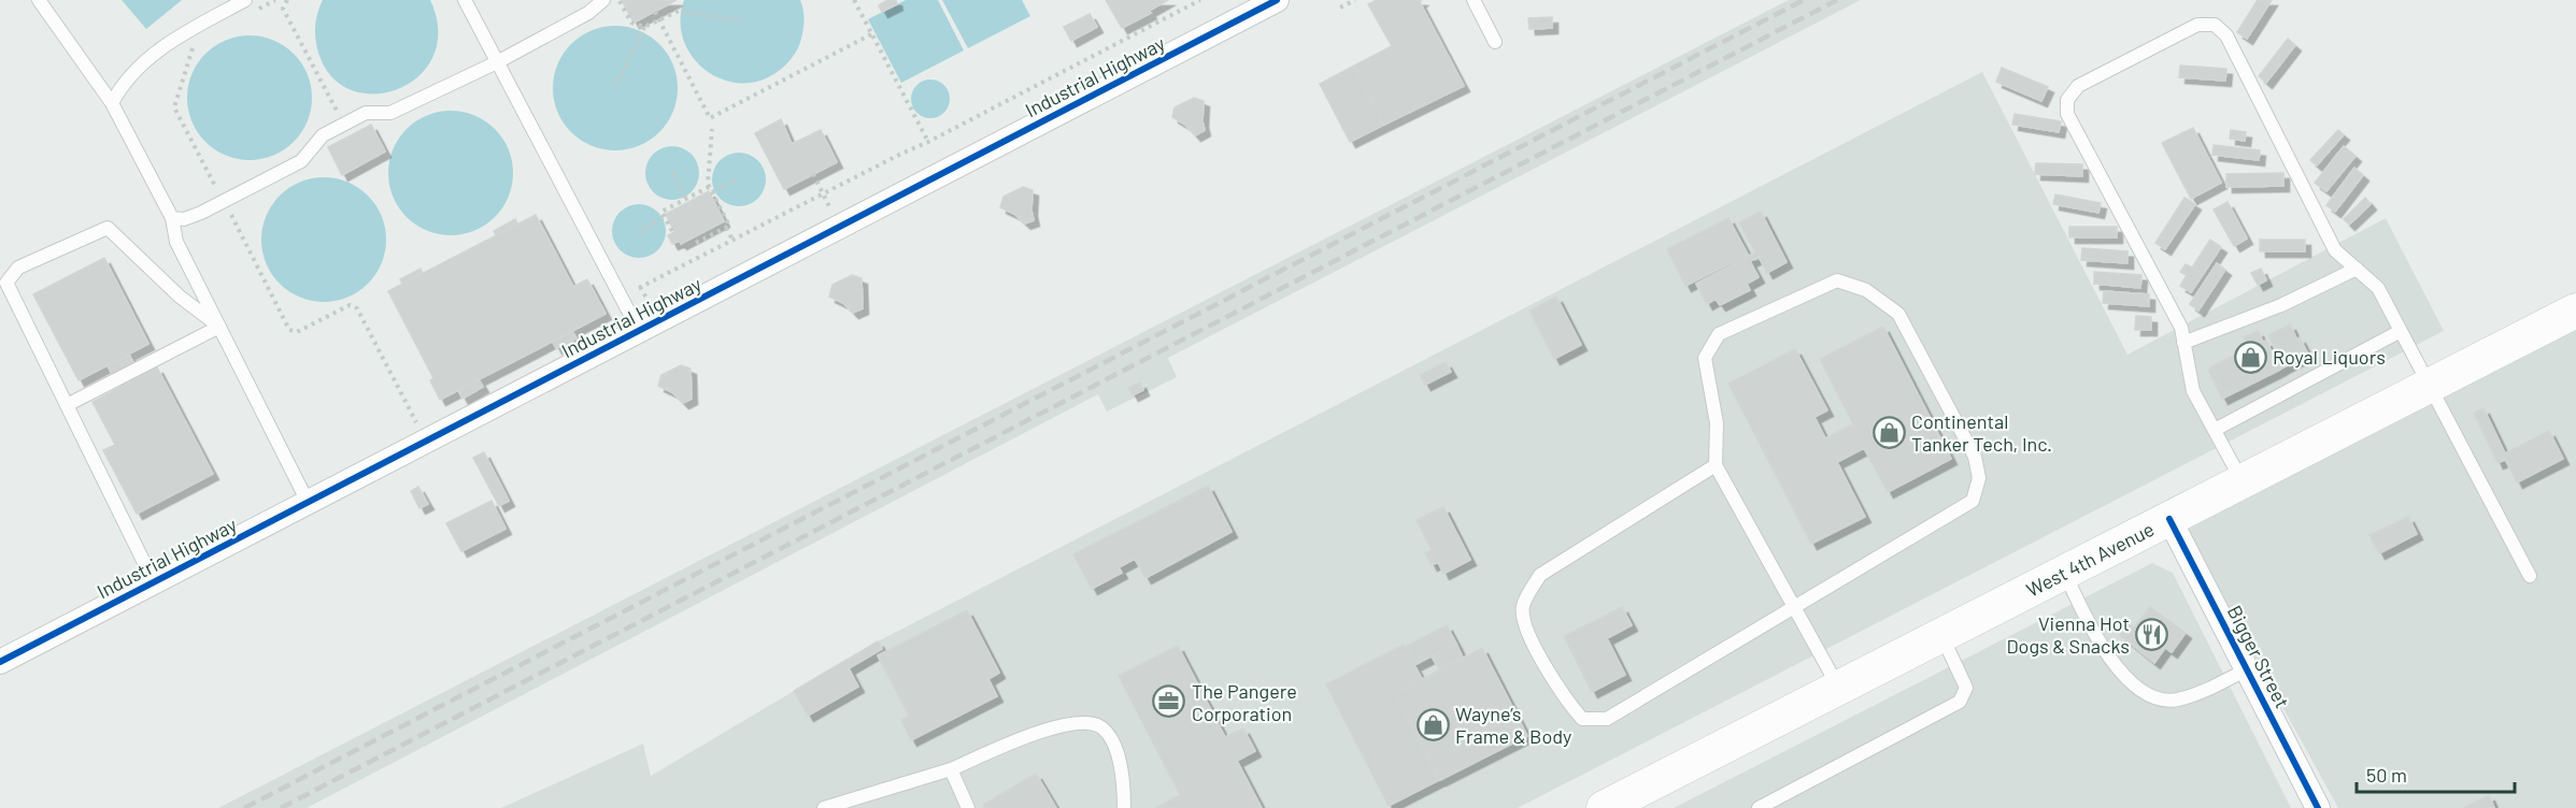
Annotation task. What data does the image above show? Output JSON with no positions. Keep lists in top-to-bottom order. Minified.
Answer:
{"streets":{"main road":["West 4th Avenue"],"street":["Industrial Highway","Bigger Street"]},"crossings":[["West 4th Avenue","Bigger Street"]],"places":{"shop":["Royal Liquors","Continental Tanker Tech, Inc.","Wayne’s Frame & Body"],"restaurant":["Vienna Hot Dogs & Snacks"],"office":["The Pangere Corporation"]},"scale_bar":"50 m"}
